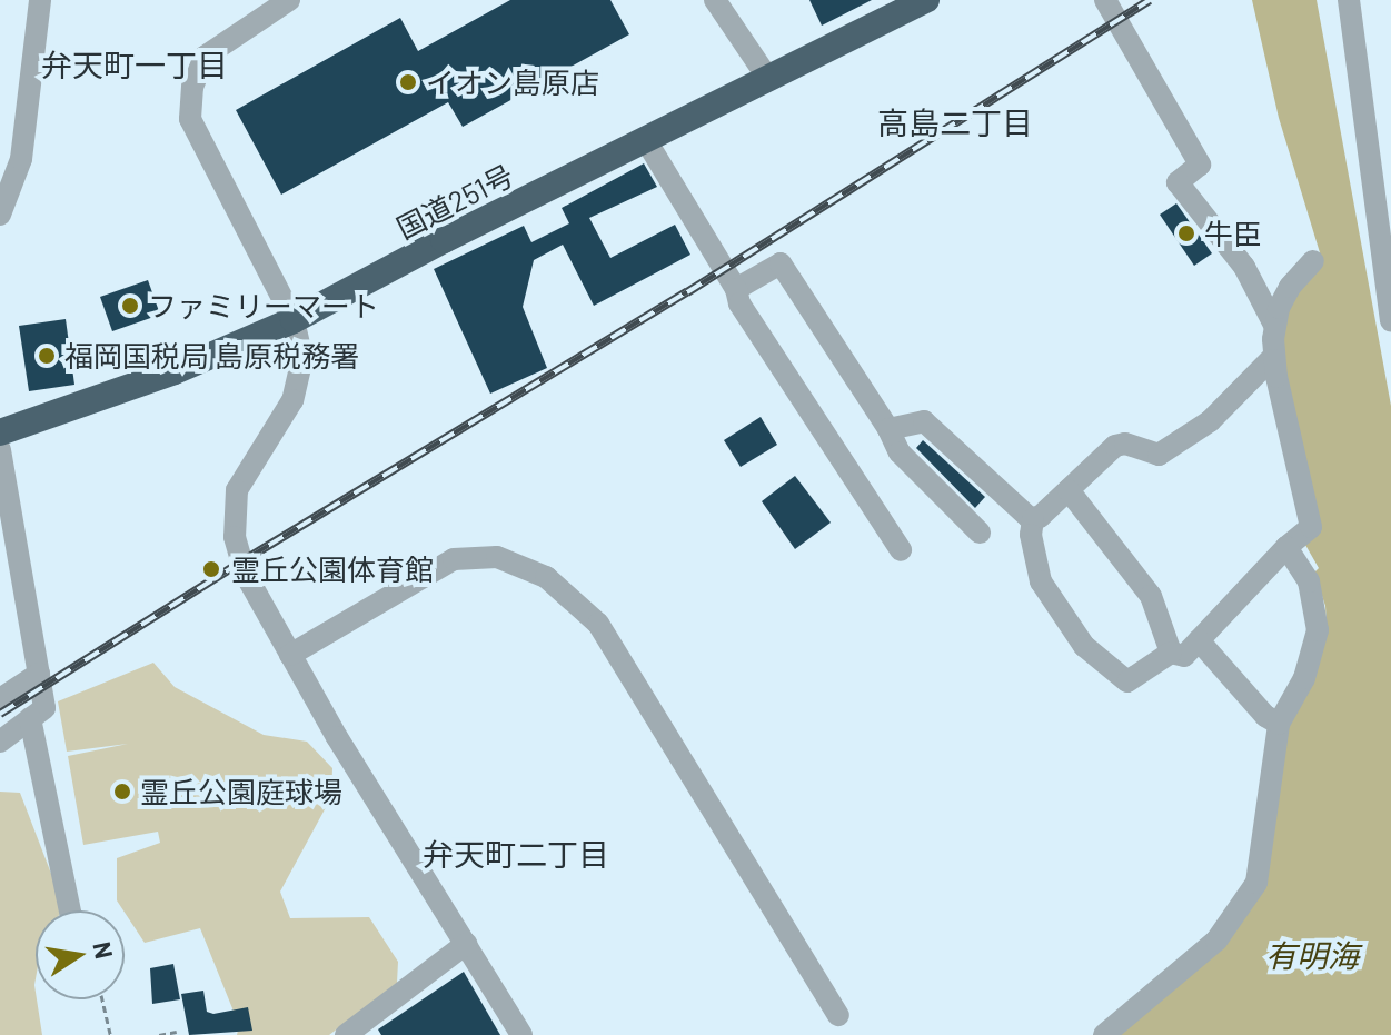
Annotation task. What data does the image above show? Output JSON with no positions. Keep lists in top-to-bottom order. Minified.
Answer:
{"streets":{"highway":["国道251号"]},"districts":["弁天町一丁目","高島二丁目","弁天町二丁目"],"water":["有明海"],"places":["イオン島原店","牛臣","ファミリーマート","福岡国税局 島原税務署","霊丘公園体育館","霊丘公園庭球場"],"north":"right"}
